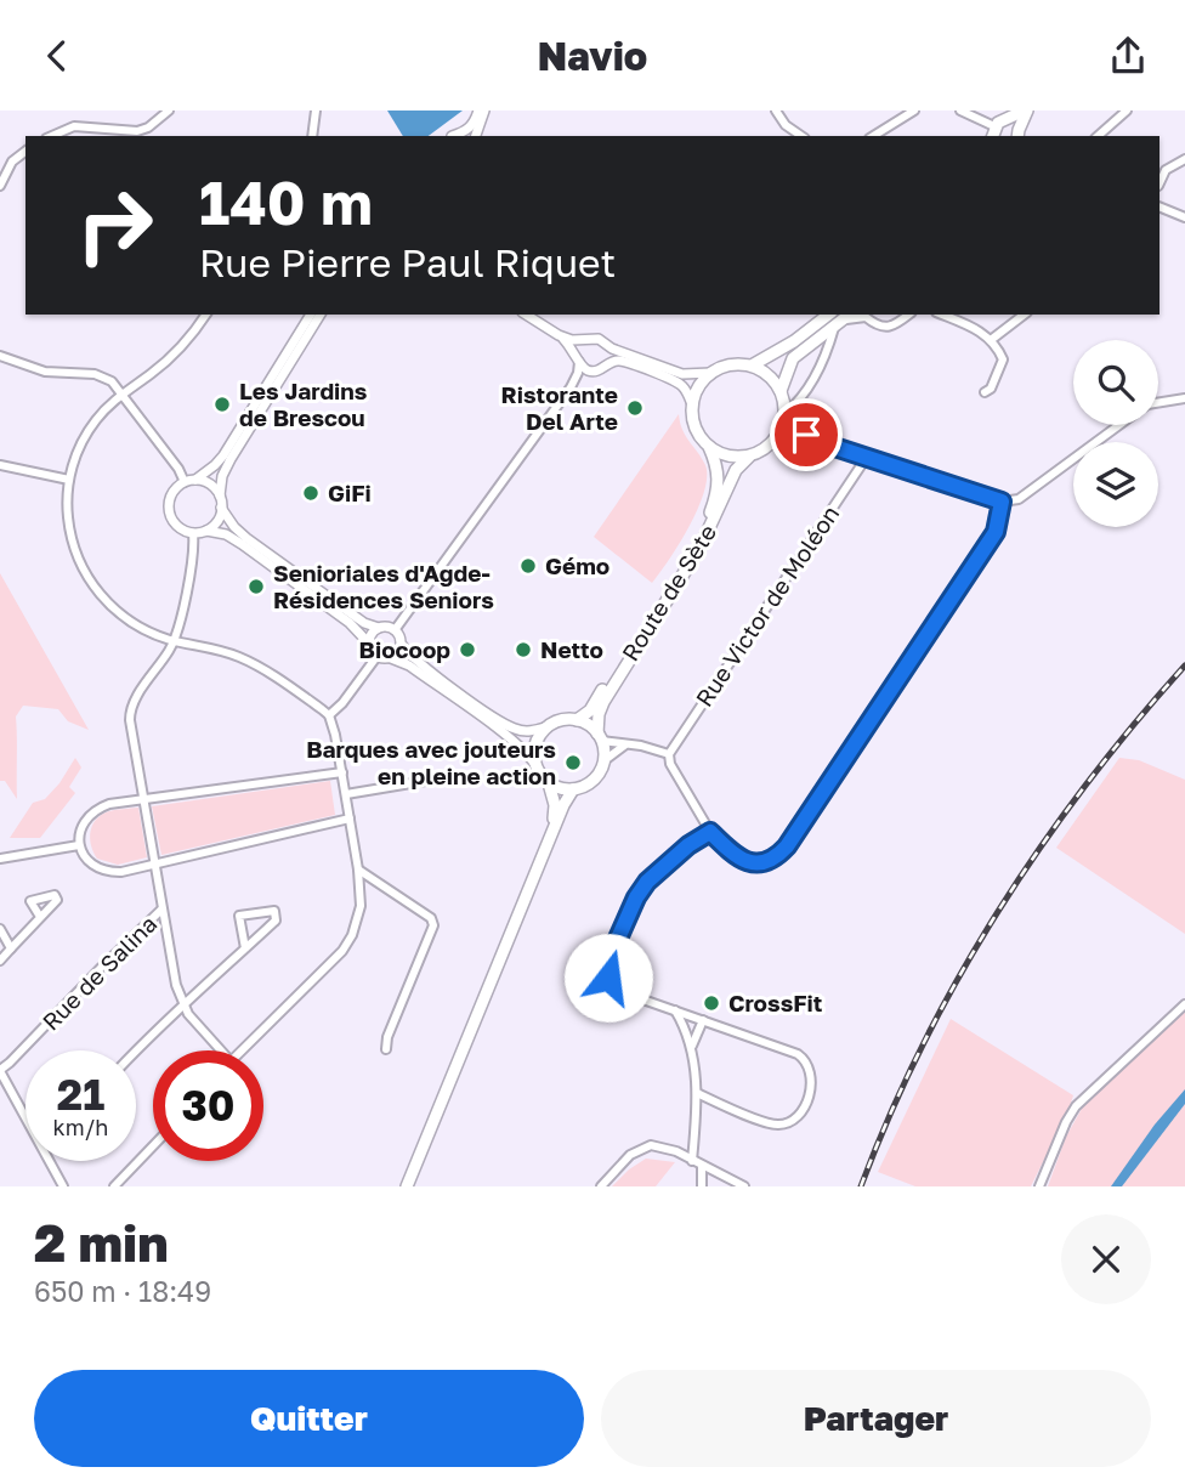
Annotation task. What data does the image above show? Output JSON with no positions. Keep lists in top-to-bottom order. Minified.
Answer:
{"streets":{"main road":["Route de Sète"],"street":["Rue Victor de Moléon","Rue de Salina"]},"places":["Les Jardins de Brescou","Ristorante Del Arte","GiFi","Gémo","Senioriales d'Agde- Résidences Seniors","Biocoop","Netto","Barques avec jouteurs en pleine action","CrossFit"],"page":{"header":"Navio","turn":["140 m","Rue Pierre Paul Riquet"],"speed":"21 km/h","limit":"30","heading":["2 min","650 m · 18:49"],"buttons":["Quitter","Partager"]}}
